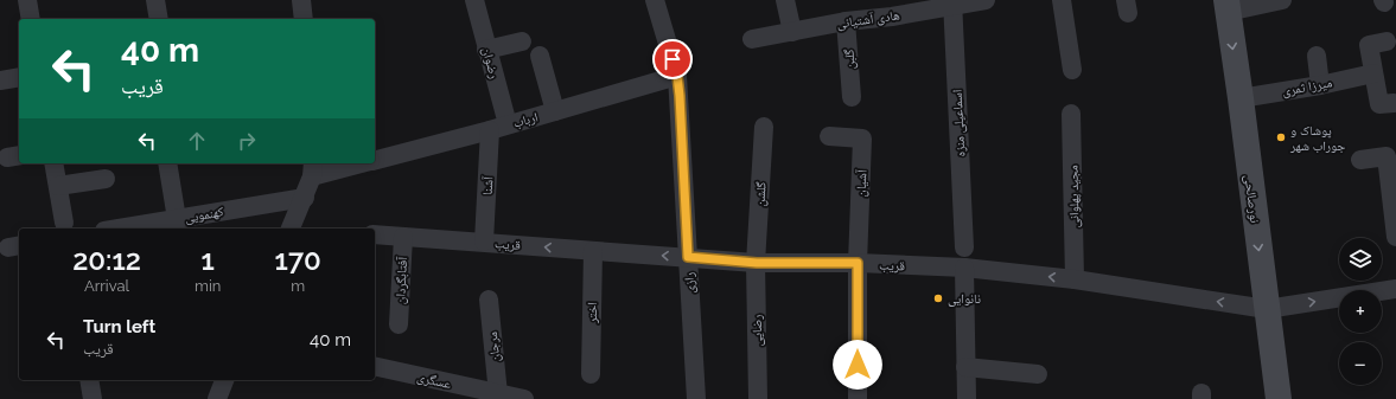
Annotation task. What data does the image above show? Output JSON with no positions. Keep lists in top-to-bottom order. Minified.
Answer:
{"streets":{"main road":["نورصالحی"],"street":["هادی آشتیانی","گلبن","رضوان","میرزا ثمری","ارباب","اسماعیلی منزه","آشیان","آشنا","گلشن","مجید پهلوانی","کهنمویی","قریب","آفتابگردان","رازی","اختر","رضایی","مرجان","عسگری"]},"crossings":[["هادی آشتیانی","گلبن"],["هادی آشتیانی","اسماعیلی منزه"],["رضوان","ارباب"],["رضوان","آشنا"],["میرزا ثمری","نورصالحی"],["ارباب","آشنا"],["ارباب","رازی"],["آشیان","قریب"],["آشنا","قریب"],["گلشن","قریب"],["گلشن","رضایی"],["مجید پهلوانی","قریب"],["نورصالحی","قریب"],["قریب","آفتابگردان"],["قریب","رازی"],["قریب","اختر"],["قریب","رضایی"],["مرجان","عسگری"]],"one_way":["نورصالحی"],"places":["پوشاک و جوراب شهر","نانوایی"],"page":{"turn":["40 m","قریب"],"eta":["20:12","Arrival","1","min","170","m"],"map_buttons":["+","−"],"list":[{"name":"Turn left","note":"قریب","value":"40 m"}]}}
